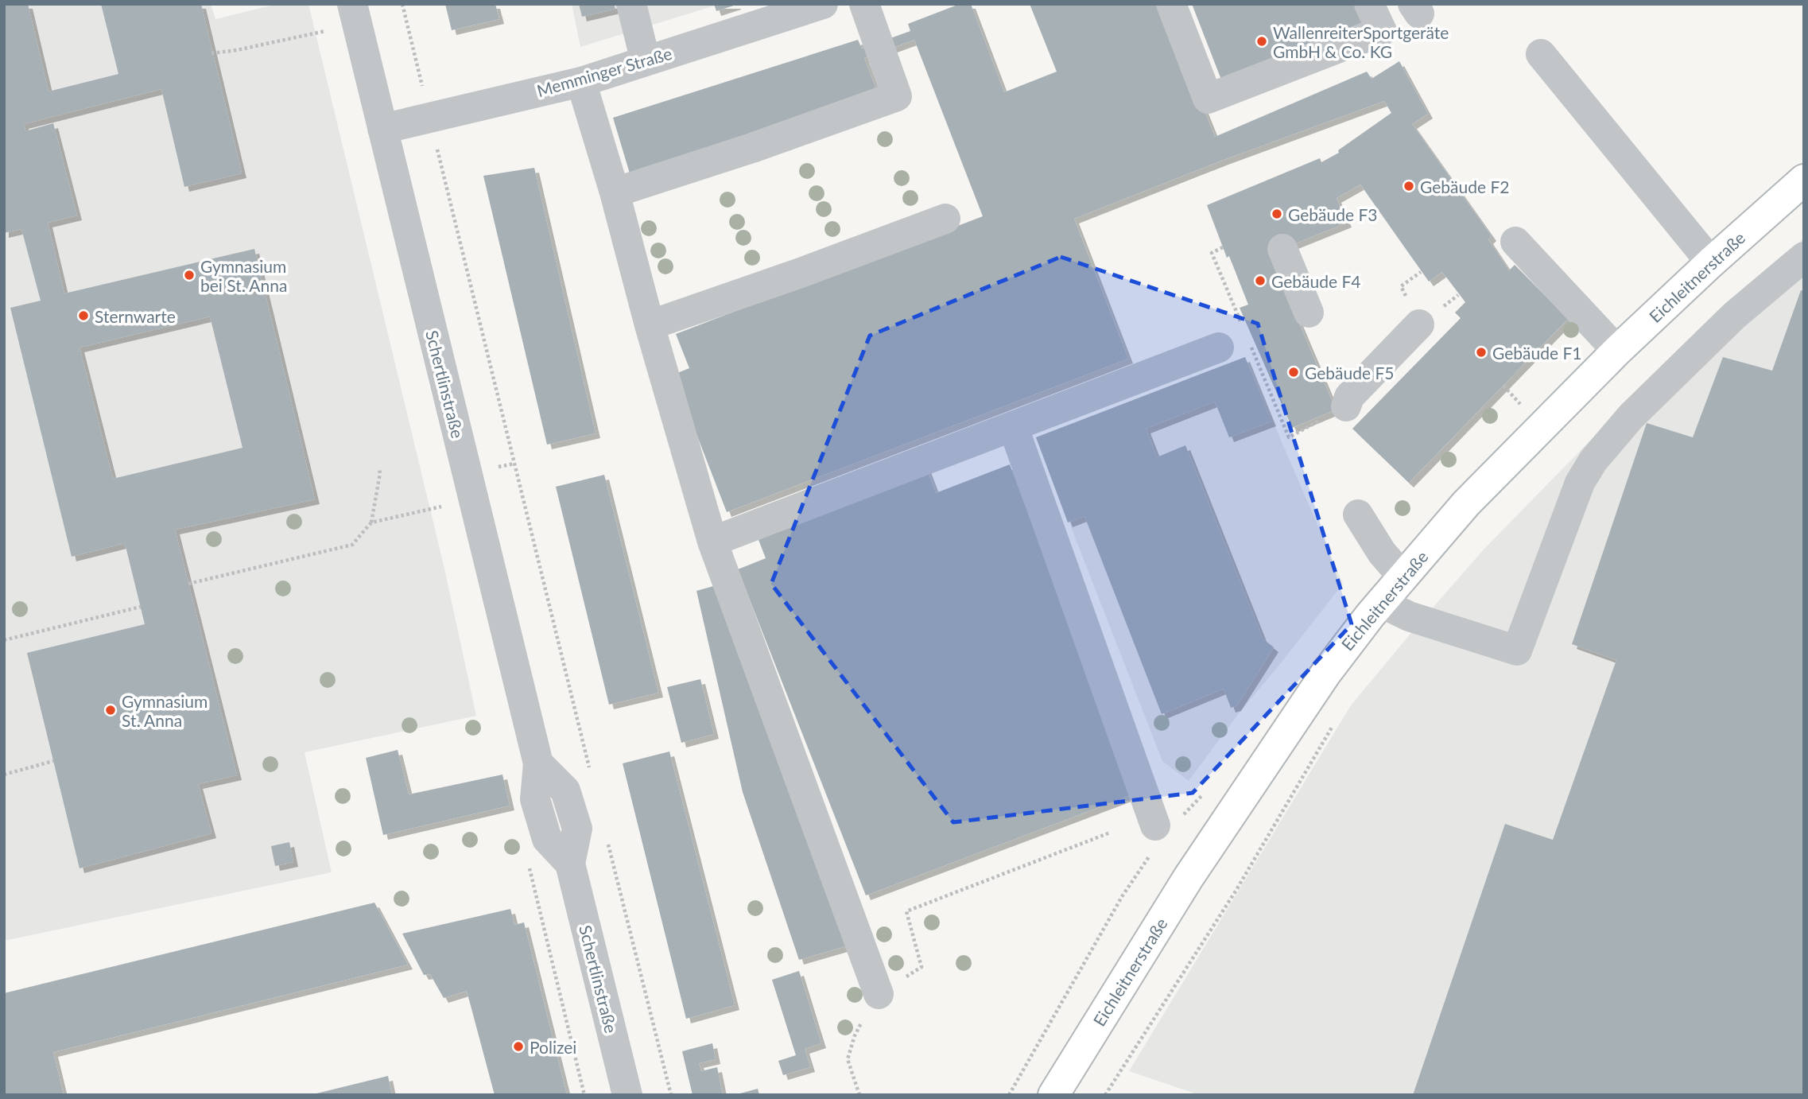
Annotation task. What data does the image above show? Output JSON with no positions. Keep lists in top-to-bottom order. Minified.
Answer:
{"streets":{"main road":["Eichleitnerstraße"],"street":["Memminger Straße","Schertlinstraße"]},"crossings":[["Memminger Straße","Schertlinstraße"]],"places":["WallenreiterSportgeräte GmbH & Co. KG","Gebäude F2","Gebäude F3","Gymnasium bei St. Anna","Gebäude F4","Sternwarte","Gebäude F1","Gebäude F5","Gymnasium St. Anna","Polizei"]}
